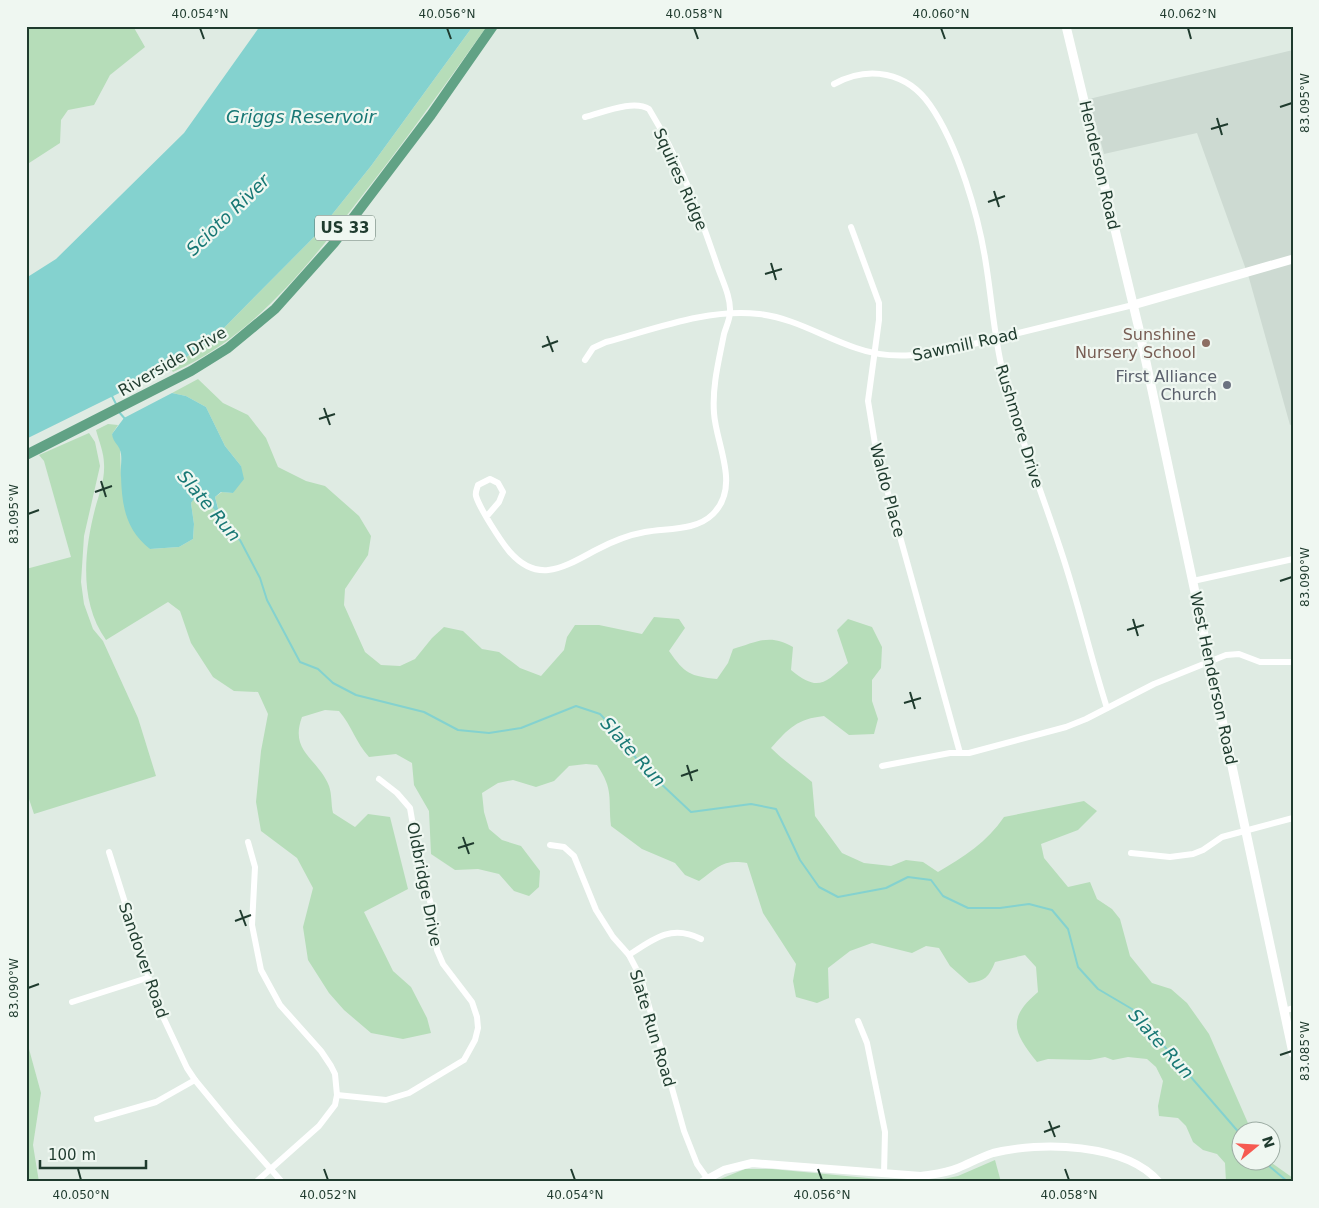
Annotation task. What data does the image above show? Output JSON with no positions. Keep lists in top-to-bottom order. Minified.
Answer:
{"streets":{"main road":["Henderson Road","US 33","Sawmill Road","Riverside Drive","West Henderson Road"],"street":["Squires Ridge","Rushmore Drive","Waldo Place","Oldbridge Drive","Sandover Road","Slate Run Road"]},"crossings":[["Henderson Road","Sawmill Road"],["Henderson Road","West Henderson Road"],["Squires Ridge","Sawmill Road"],["Sawmill Road","Rushmore Drive"],["Sawmill Road","Waldo Place"],["Sawmill Road","West Henderson Road"]],"water":["Griggs Reservoir","Scioto River","Slate Run"],"places":["Sunshine Nursery School","First Alliance Church"],"scale_bar":"100 m","north":"right","coordinates":["40.054°N","40.056°N","40.058°N","40.060°N","40.062°N","83.095°W","83.090°W","83.085°W","40.050°N","40.052°N"]}
